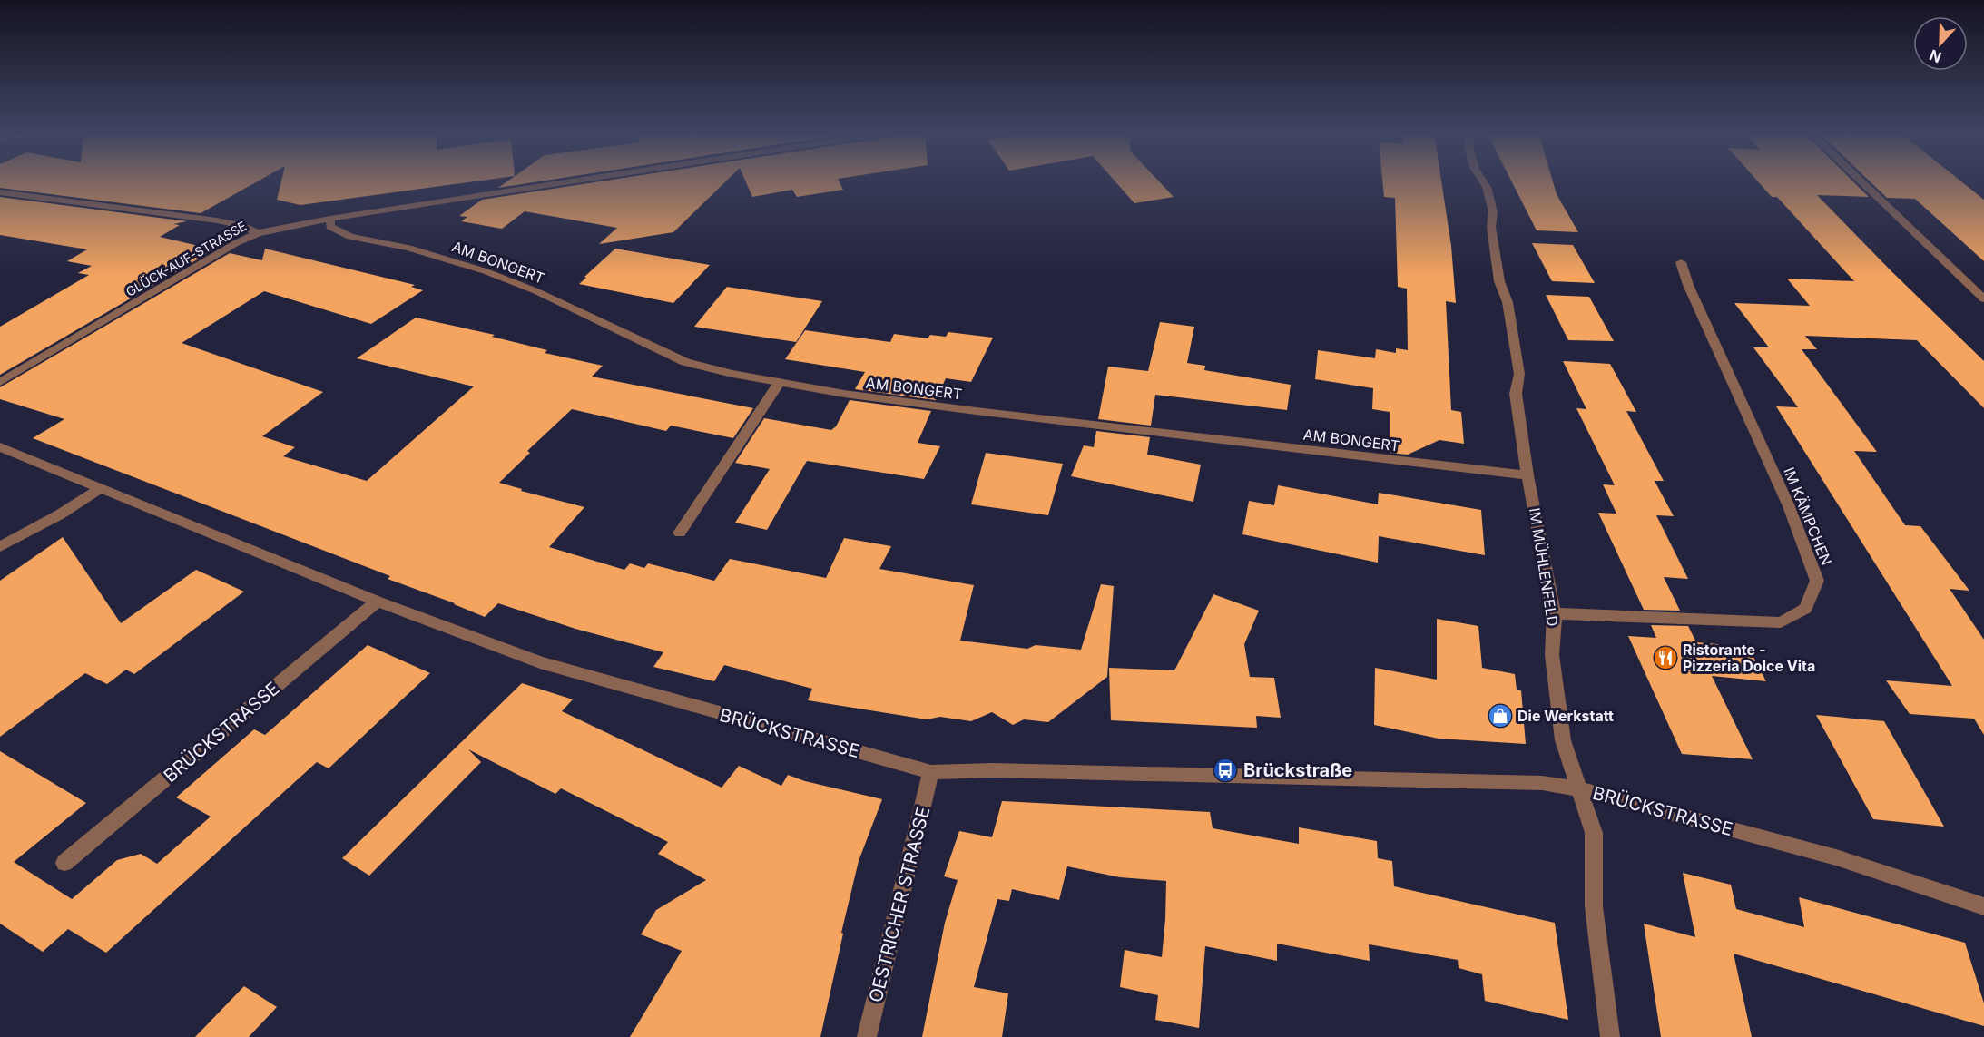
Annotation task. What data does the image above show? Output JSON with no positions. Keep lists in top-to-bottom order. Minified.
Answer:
{"streets":{"street":["GLÜCK-AUF-STRASSE","AM BONGERT","IM KÄMPCHEN","IM MÜHLENFELD","BRÜCKSTRASSE","OESTRICHER STRASSE"]},"crossings":[["GLÜCK-AUF-STRASSE","AM BONGERT"],["AM BONGERT","IM MÜHLENFELD"],["IM KÄMPCHEN","IM MÜHLENFELD"],["IM MÜHLENFELD","BRÜCKSTRASSE"],["BRÜCKSTRASSE","OESTRICHER STRASSE"]],"places":{"restaurant":["Ristorante - Pizzeria Dolce Vita"],"shop":["Die Werkstatt"],"bus stop":["Brückstraße"]},"north":"bottom"}
